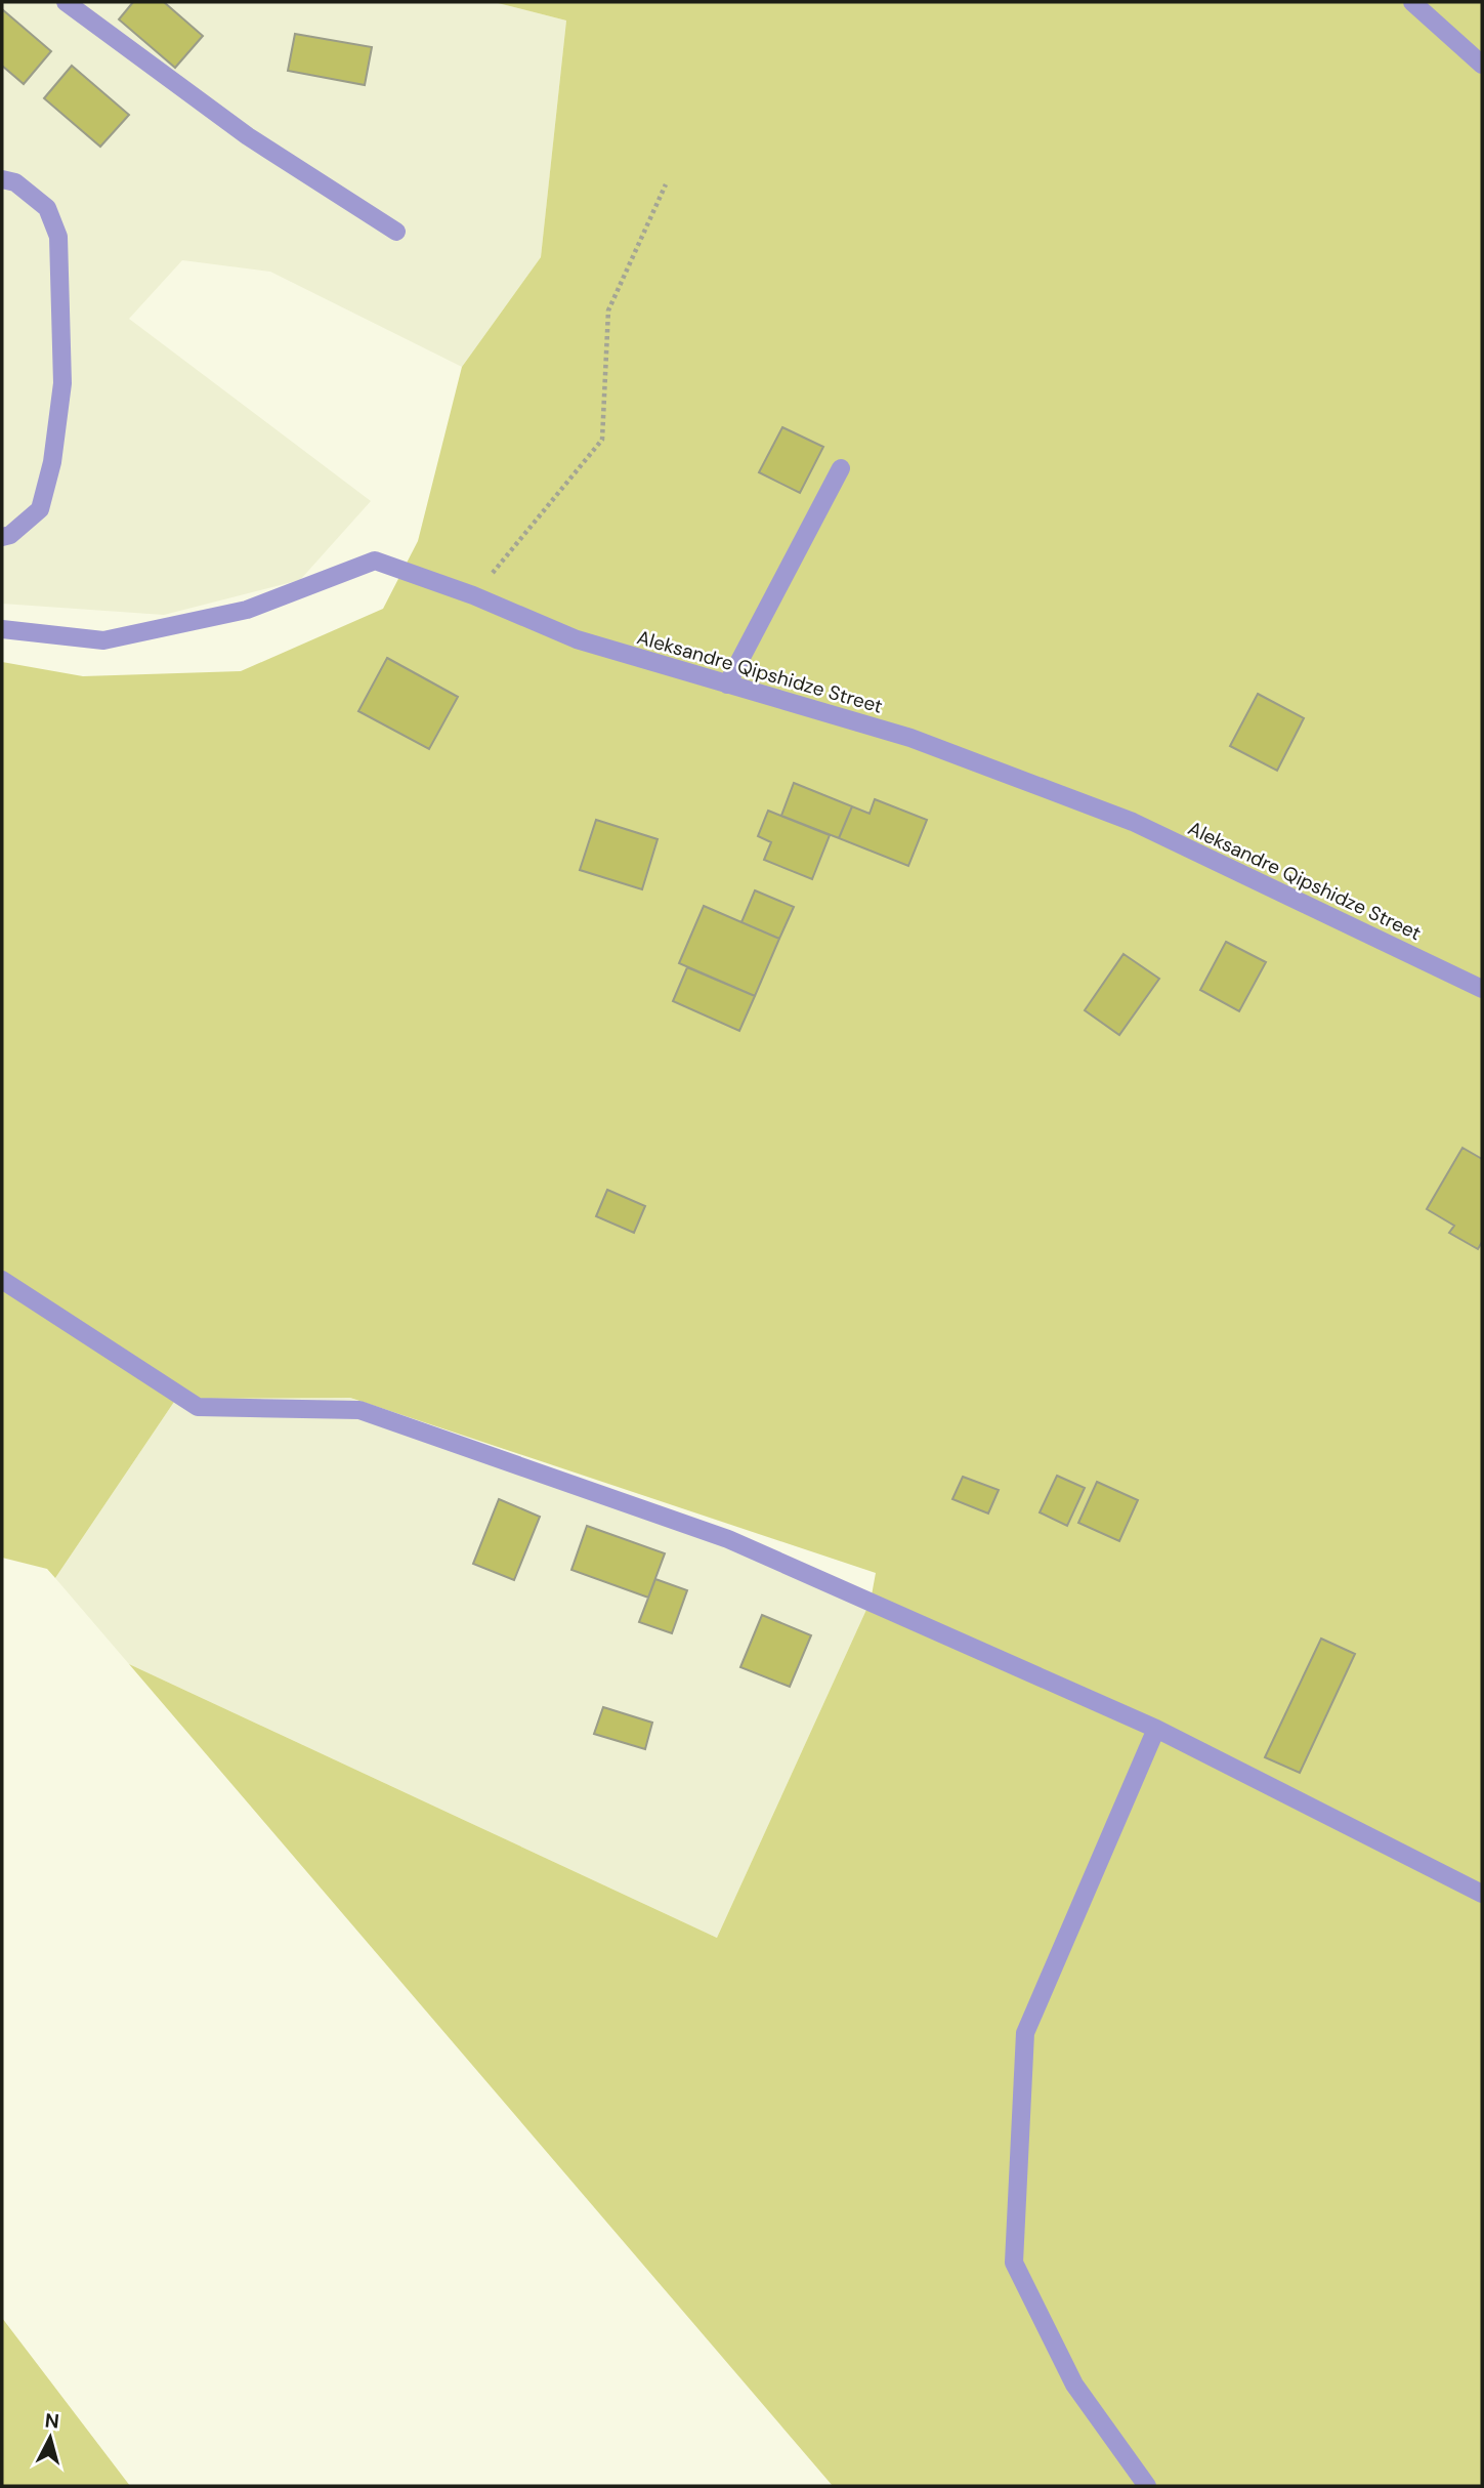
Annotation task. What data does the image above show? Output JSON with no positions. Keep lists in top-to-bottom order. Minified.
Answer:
{"streets":{"street":["Aleksandre Qipshidze Street"]},"north":"top"}
